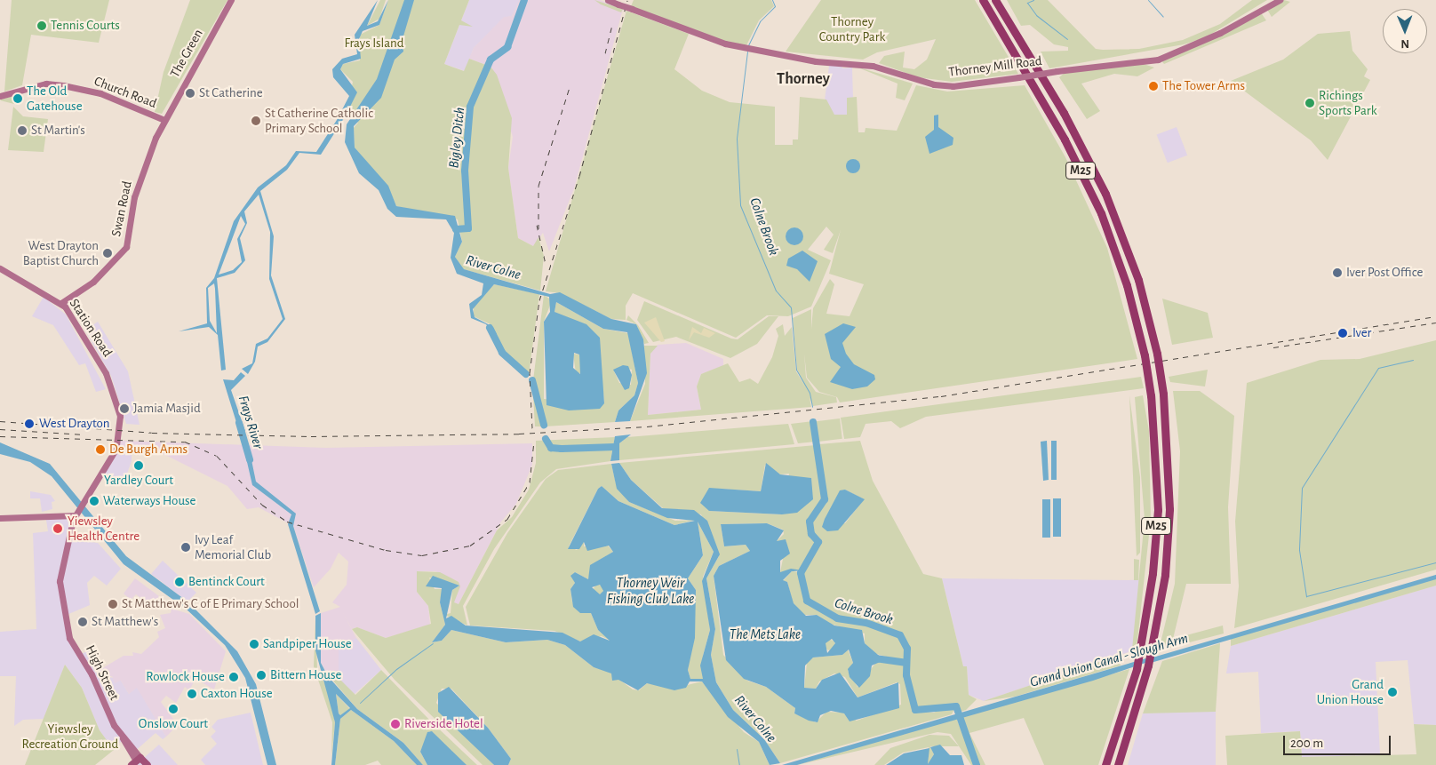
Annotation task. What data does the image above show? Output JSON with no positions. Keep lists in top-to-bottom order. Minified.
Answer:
{"streets":{"highway":["M25"],"street":["The Green","Thorney Mill Road","Church Road","Swan Road","Station Road","High Street"]},"crossings":[["The Green","Church Road"],["The Green","Swan Road"],["Church Road","Swan Road"],["Swan Road","Station Road"],["Station Road","High Street"]],"districts":["Thorney"],"water":["Bigley Ditch","Colne Brook","River Colne","Frays River","Thorney Weir Fishing Club Lake","The Mets Lake","Grand Union Canal - Slough Arm"],"parks":["Thorney Country Park","Frays Island","Yiewsley Recreation Ground"],"places":["Tennis Courts","The Tower Arms","St Catherine","The Old Gatehouse","Richings Sports Park","St Catherine Catholic Primary School","St Martin's","West Drayton Baptist Church","Iver Post Office","Iver","Jamia Masjid","West Drayton","De Burgh Arms","Yardley Court","Waterways House","Yiewsley Health Centre","Ivy Leaf Memorial Club","Bentinck Court","St Matthew's C of E Primary School","St Matthew's","Sandpiper House","Bittern House","Rowlock House","Grand Union House","Caxton House","Onslow Court","Riverside Hotel"],"scale_bar":"200 m","north":"bottom"}
